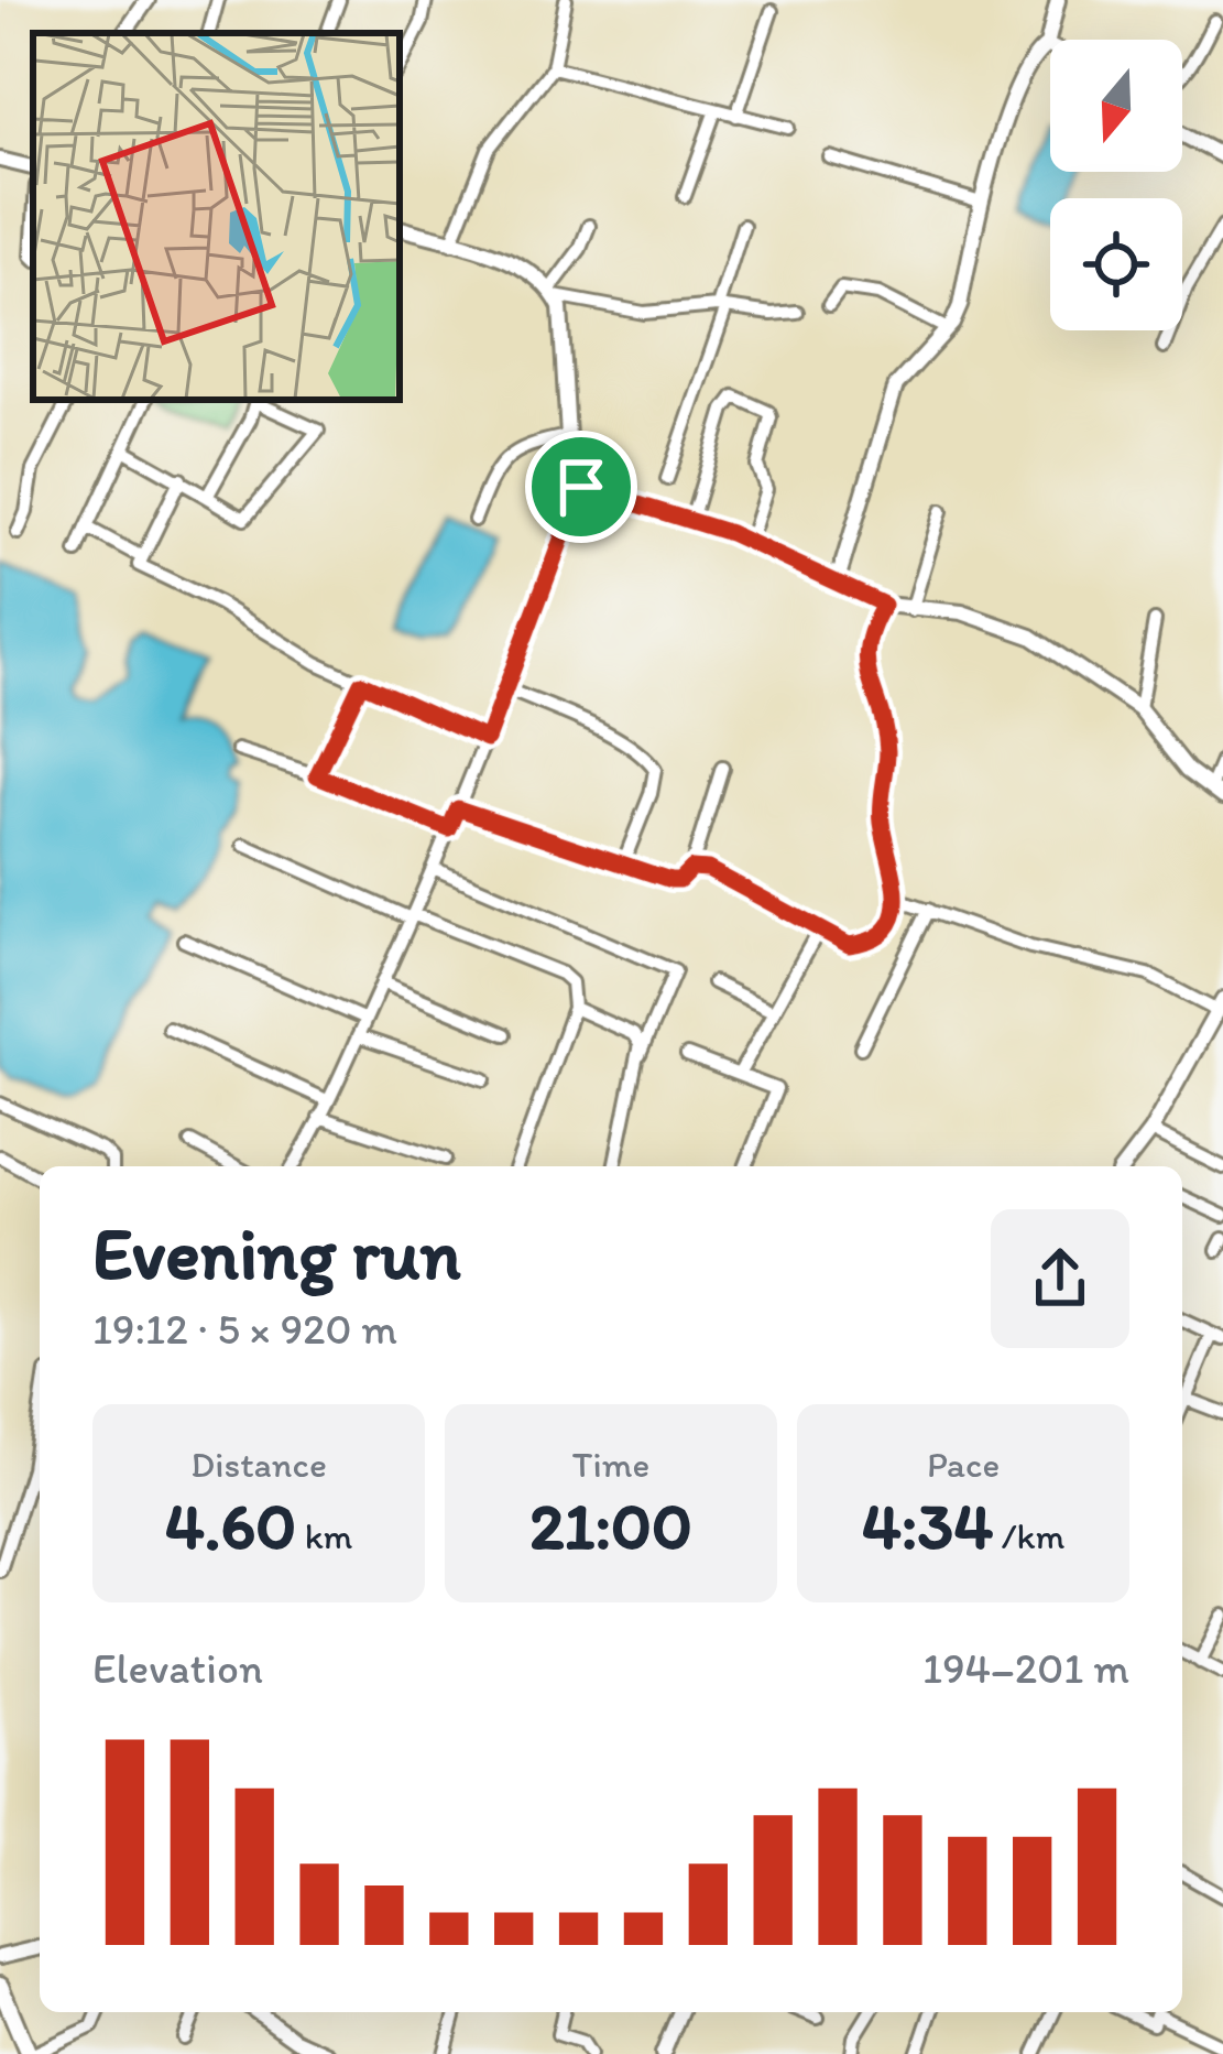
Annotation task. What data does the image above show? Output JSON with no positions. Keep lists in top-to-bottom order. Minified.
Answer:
{"north":"bottom","page":{"heading":["Evening run","19:12 · 5 × 920 m"],"stats":[["Distance","4.60 km"],["Time","21:00"],["Pace","4:34 /km"]],"chart":["Elevation","194–201 m"]}}
